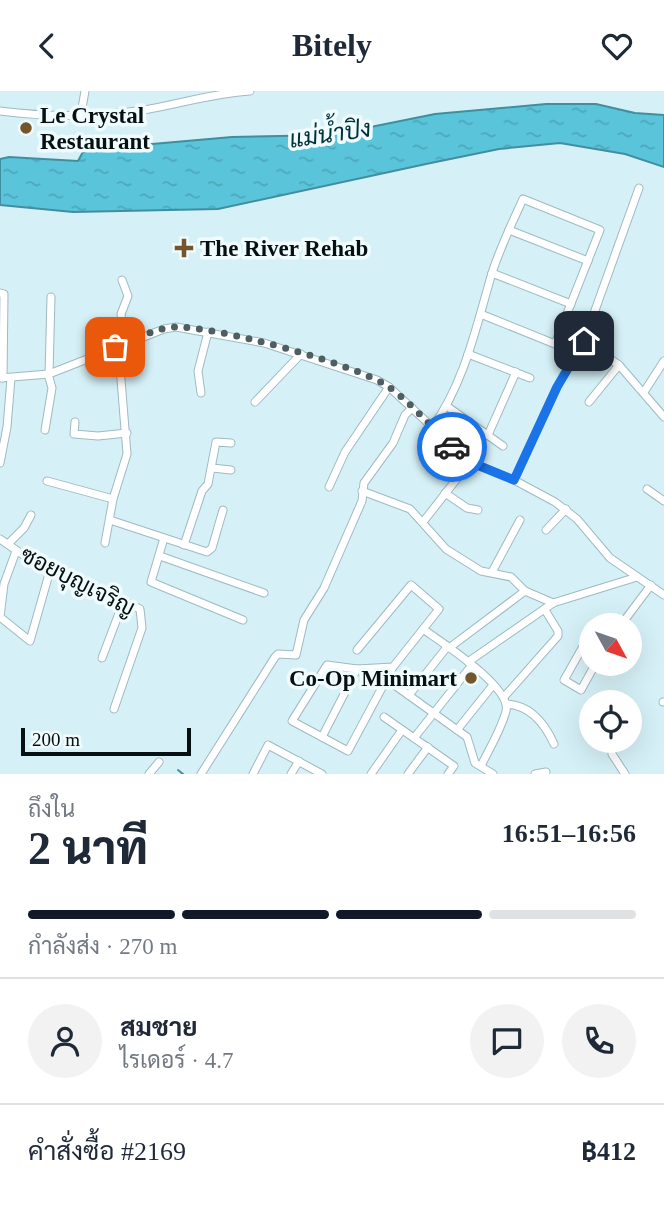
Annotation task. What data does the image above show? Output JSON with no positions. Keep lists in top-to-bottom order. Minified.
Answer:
{"streets":{"street":["ซอยบุญเจริญ"]},"water":["แม่น้ำปิง"],"places":{"other":["Le Crystal Restaurant","Co-Op Minimart"],"health":["The River Rehab"]},"scale_bar":"200 m","north":"bottom right","page":{"header":"Bitely","scale":"200 m","heading":["2 นาที","ถึงใน","16:51–16:56"],"panel":["สมชาย","ไรเดอร์ · 4.7","คำสั่งซื้อ #2169","฿412"],"bar":"กำลังส่ง · 270 m"}}
